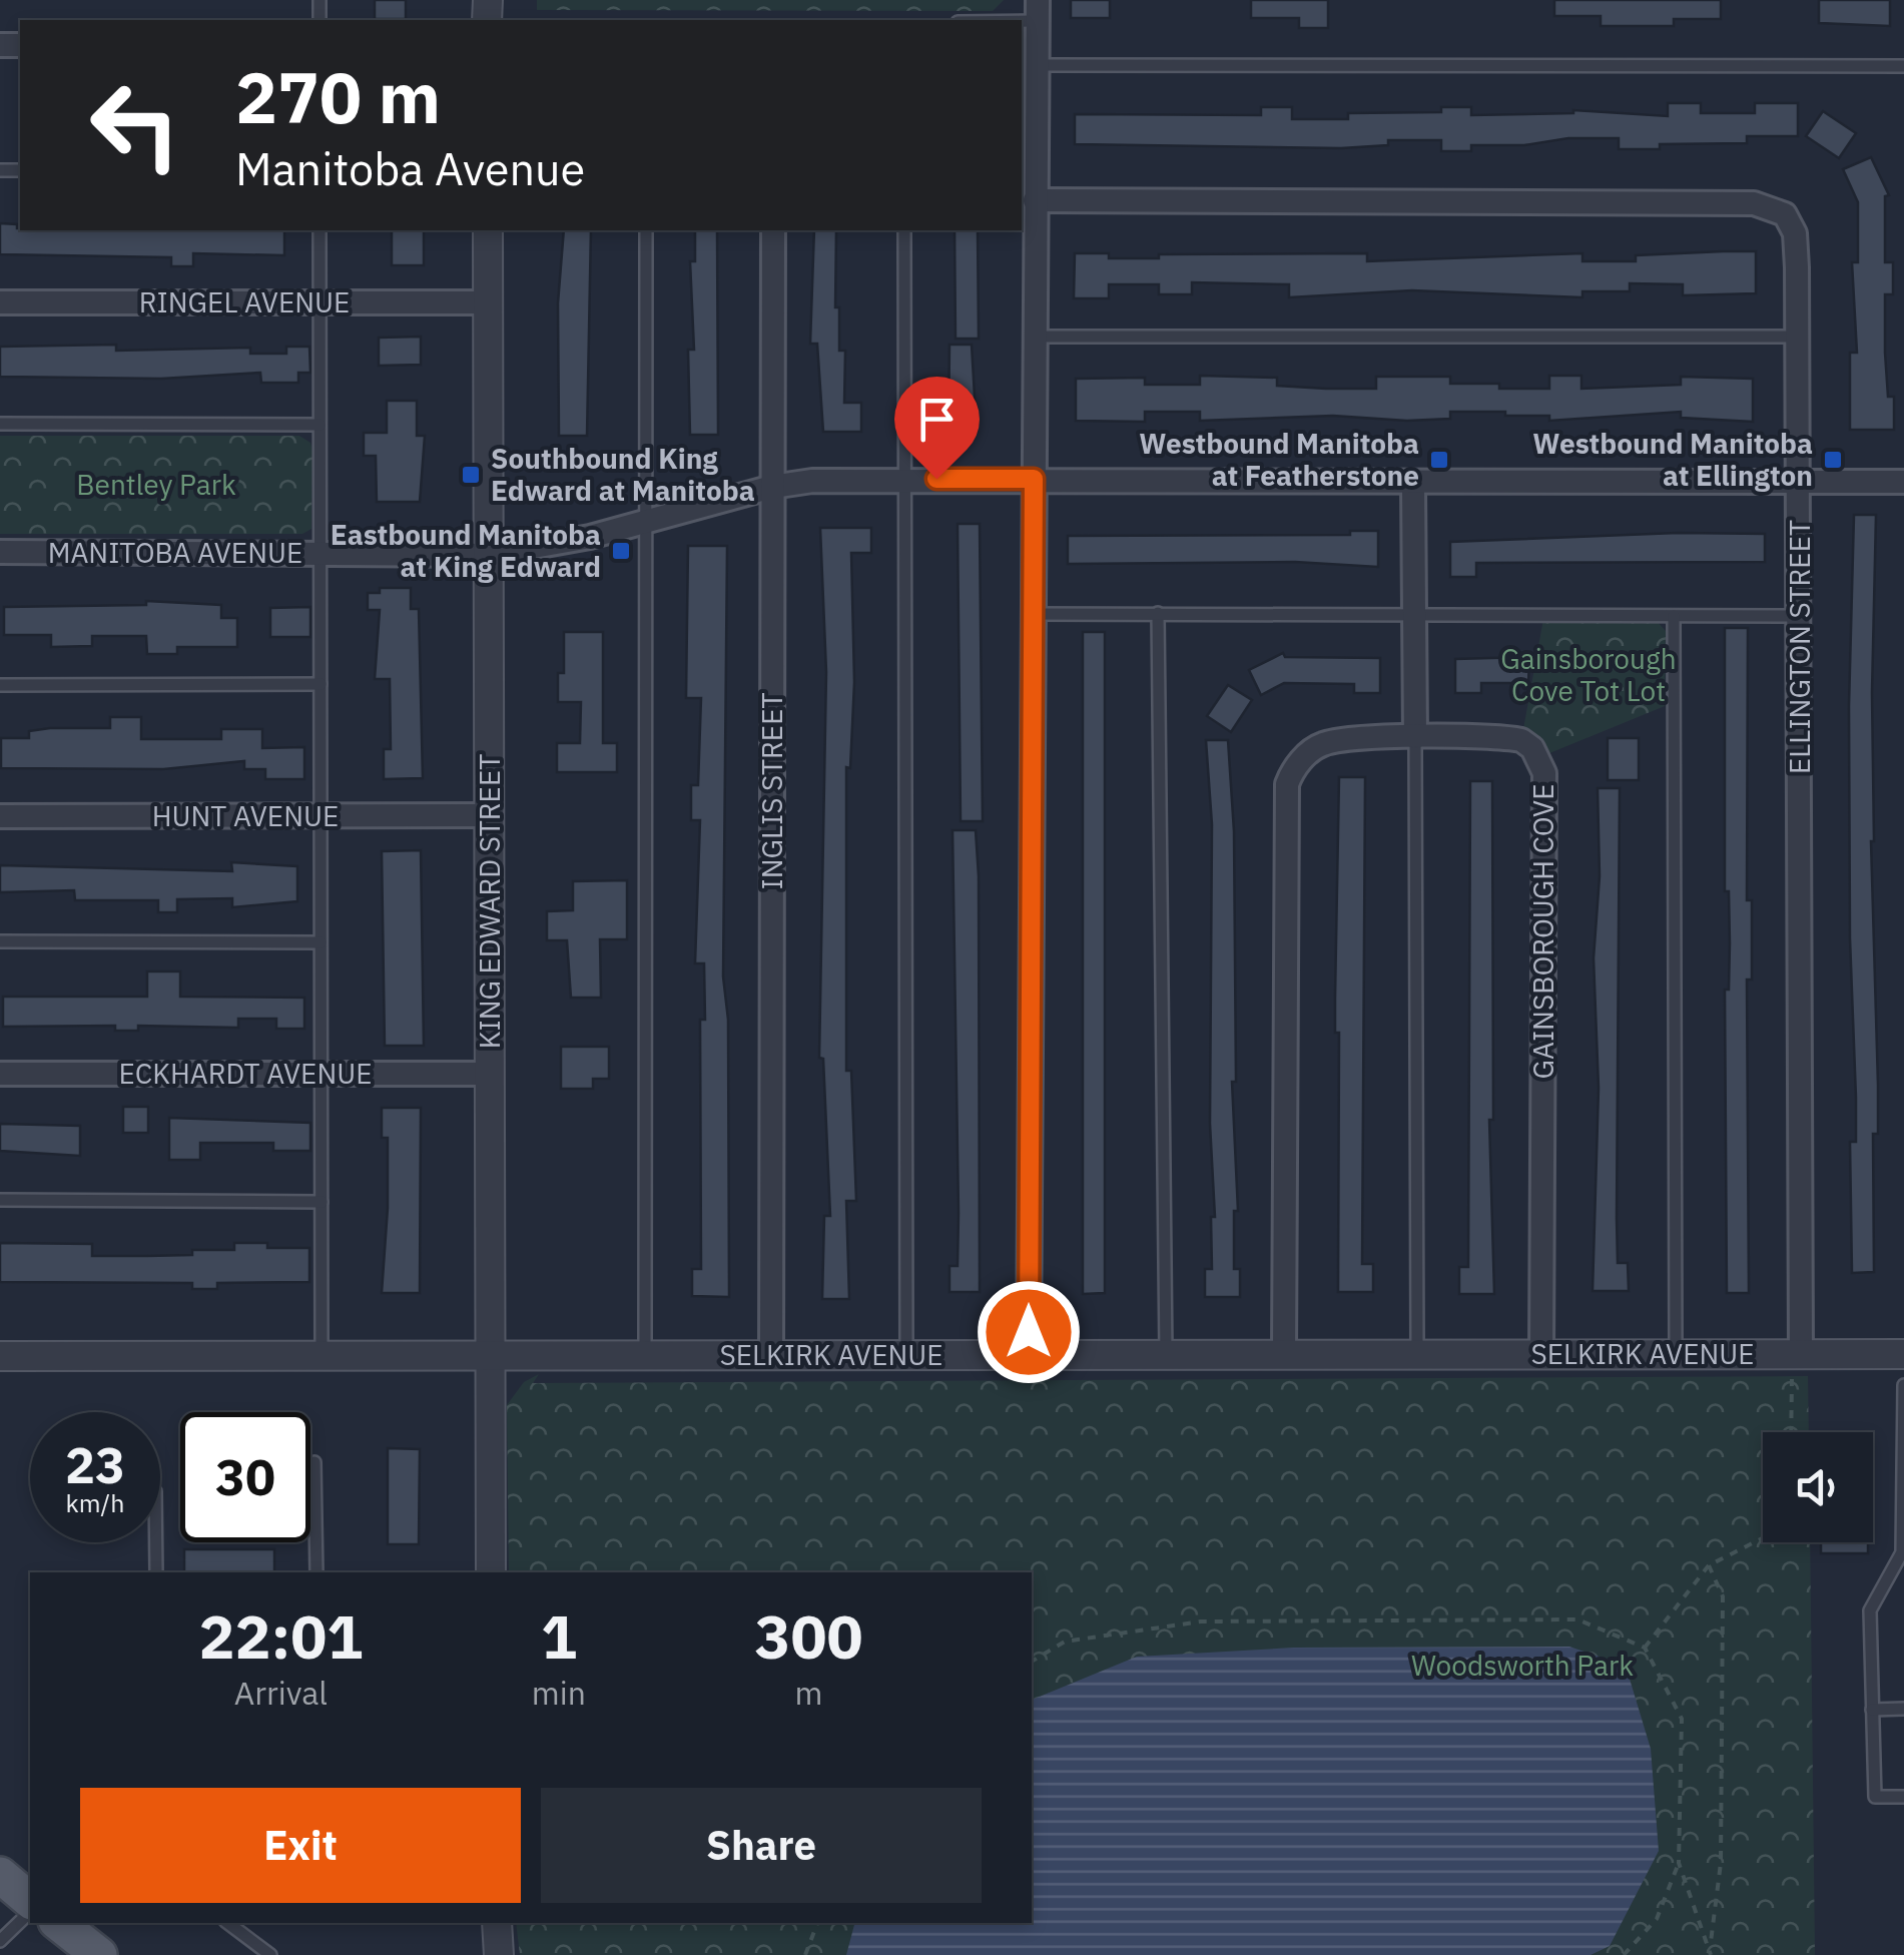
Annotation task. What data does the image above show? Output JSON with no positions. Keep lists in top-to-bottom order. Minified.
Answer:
{"streets":{"street":["RINGEL AVENUE","MANITOBA AVENUE","ELLINGTON STREET","INGLIS STREET","HUNT AVENUE","KING EDWARD STREET","GAINSBOROUGH COVE","ECKHARDT AVENUE","SELKIRK AVENUE"]},"crossings":[["RINGEL AVENUE","KING EDWARD STREET"],["MANITOBA AVENUE","ELLINGTON STREET"],["MANITOBA AVENUE","INGLIS STREET"],["MANITOBA AVENUE","KING EDWARD STREET"],["ELLINGTON STREET","SELKIRK AVENUE"],["INGLIS STREET","SELKIRK AVENUE"],["HUNT AVENUE","KING EDWARD STREET"],["KING EDWARD STREET","ECKHARDT AVENUE"],["KING EDWARD STREET","SELKIRK AVENUE"],["GAINSBOROUGH COVE","SELKIRK AVENUE"]],"parks":["Bentley Park","Gainsborough Cove Tot Lot","Woodsworth Park"],"places":{"transit":["Westbound Manitoba at Featherstone","Westbound Manitoba at Ellington","Southbound King Edward at Manitoba","Eastbound Manitoba at King Edward"]},"page":{"turn":["270 m","Manitoba Avenue"],"speed":"23 km/h","limit":"30","eta":["22:01","Arrival","1","min","300","m"],"buttons":["Exit","Share"]}}
